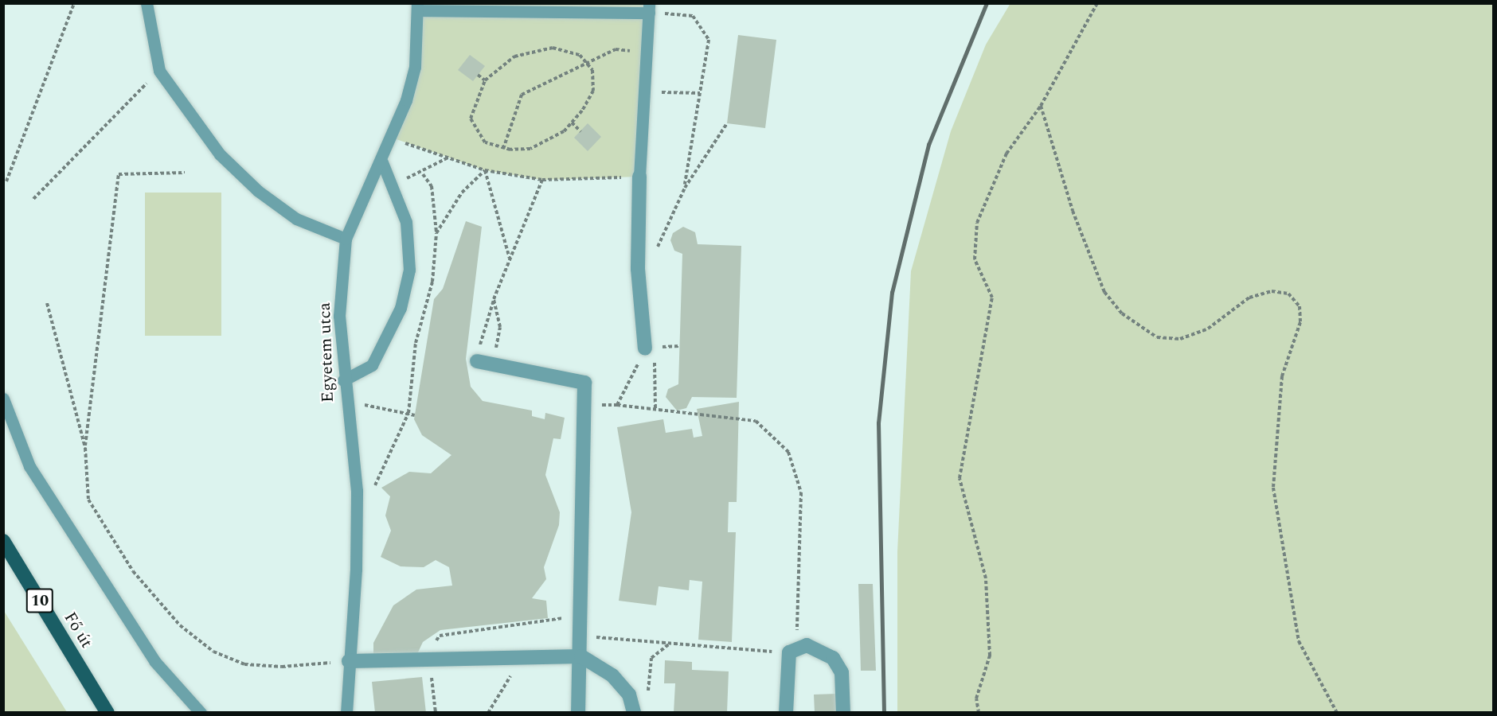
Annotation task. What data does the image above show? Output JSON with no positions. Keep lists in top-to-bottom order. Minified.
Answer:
{"streets":{"main road":["10","Fő út"],"lane":["Egyetem utca"]}}
